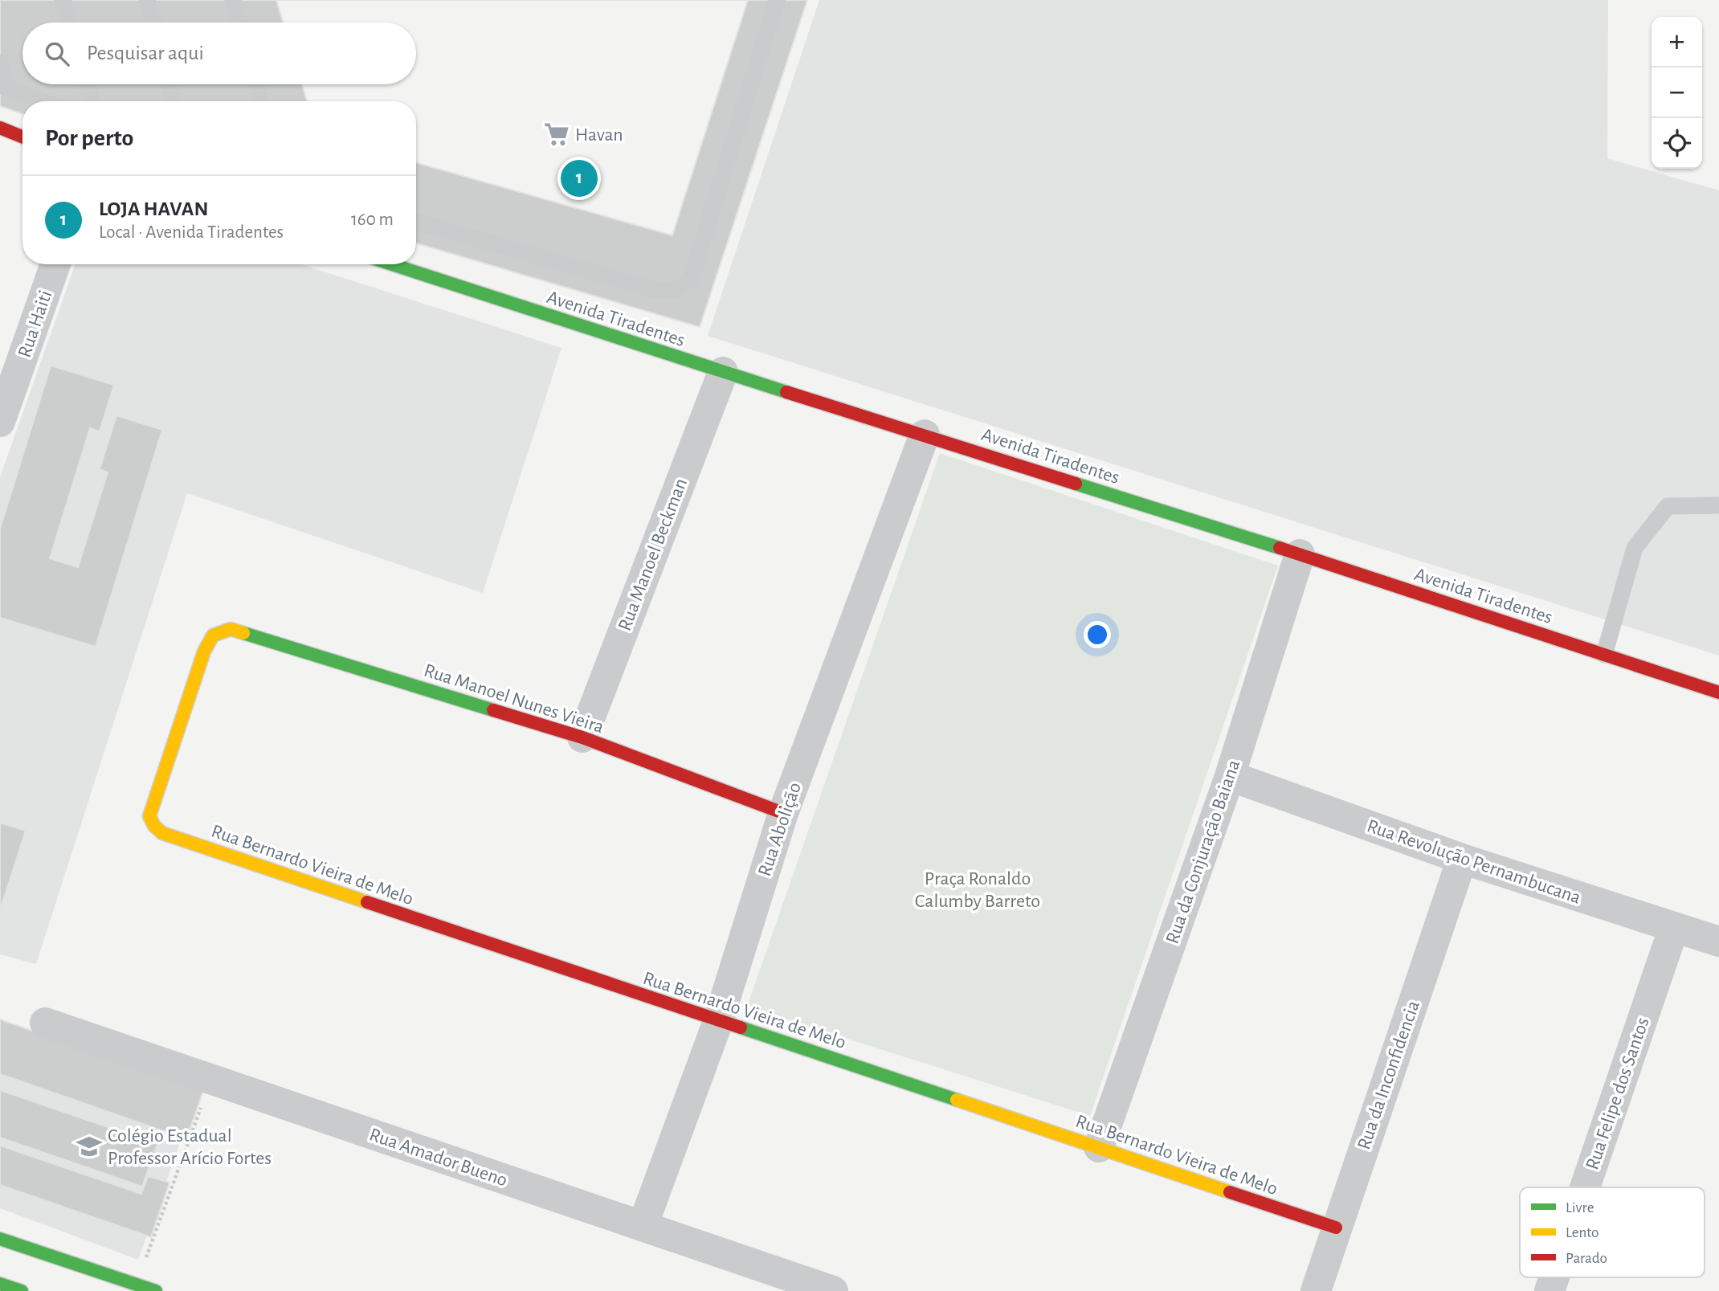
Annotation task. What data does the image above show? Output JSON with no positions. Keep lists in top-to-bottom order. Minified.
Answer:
{"streets":{"street":["Avenida Tiradentes","Rua Haiti","Rua Manoel Beckman","Rua Manoel Nunes Vieira","Rua Abolição","Rua da Conjuração Baiana","Rua Revolução Pernambucana","Rua Bernardo Vieira de Melo","Rua da Inconfidencia","Rua Felipe dos Santos","Rua Amador Bueno"]},"crossings":[["Avenida Tiradentes","Rua Manoel Beckman"],["Avenida Tiradentes","Rua Abolição"],["Avenida Tiradentes","Rua da Conjuração Baiana"],["Rua Manoel Beckman","Rua Manoel Nunes Vieira"],["Rua Manoel Nunes Vieira","Rua Abolição"],["Rua Manoel Nunes Vieira","Rua Bernardo Vieira de Melo"],["Rua Abolição","Rua Bernardo Vieira de Melo"],["Rua Abolição","Rua Amador Bueno"],["Rua da Conjuração Baiana","Rua Revolução Pernambucana"],["Rua da Conjuração Baiana","Rua Bernardo Vieira de Melo"],["Rua Revolução Pernambucana","Rua da Inconfidencia"],["Rua Revolução Pernambucana","Rua Felipe dos Santos"],["Rua Bernardo Vieira de Melo","Rua da Inconfidencia"]],"parks":["Praça Ronaldo Calumby Barreto"],"places":{"supermarket":["Havan"],"school or university":["Colégio Estadual Professor Arício Fortes"]},"legend":["Livre","Lento","Parado"],"page":{"map_buttons":["+","−"],"search":"Pesquisar aqui","heading":"Por perto","pins":"1","list":[{"mark":"1","name":"LOJA HAVAN","note":"Local · Avenida Tiradentes","value":"160 m"}]}}
